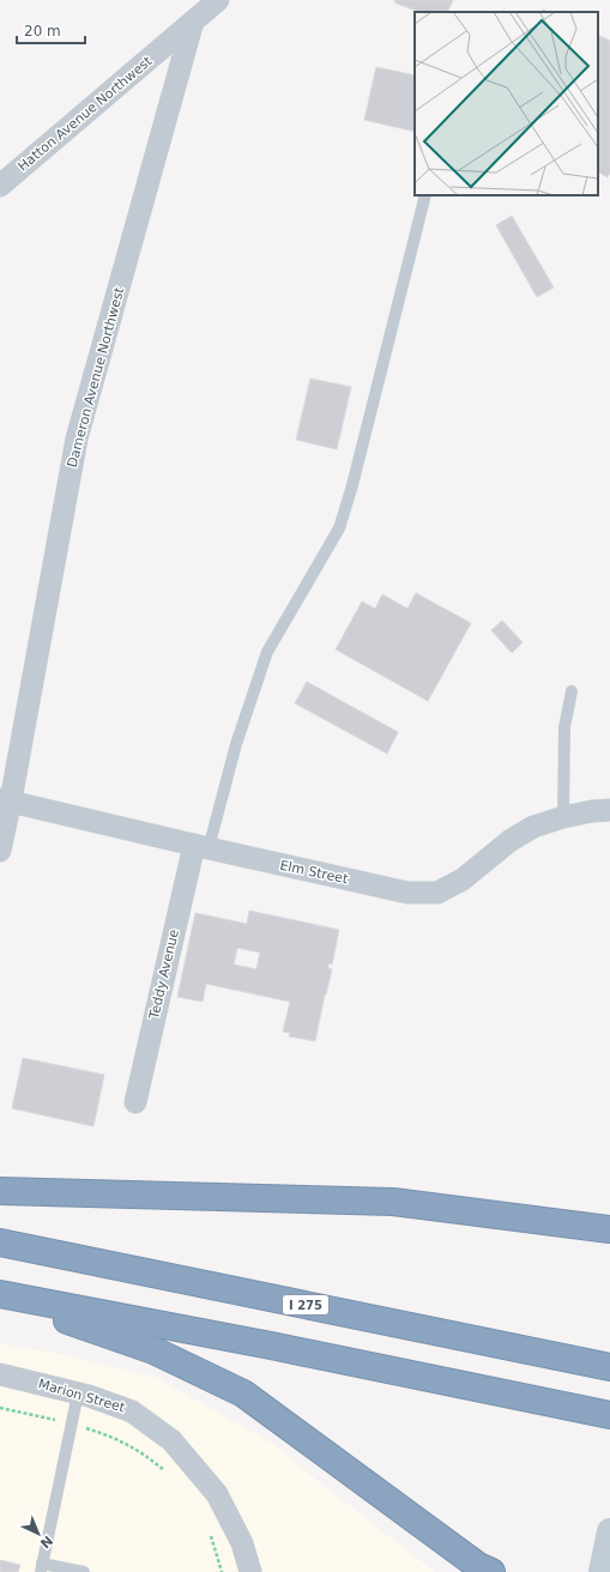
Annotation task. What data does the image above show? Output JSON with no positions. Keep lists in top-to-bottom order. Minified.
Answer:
{"streets":{"highway":["I 275"],"street":["Hatton Avenue Northwest","Dameron Avenue Northwest","Elm Street","Teddy Avenue","Marion Street"]},"crossings":[["Hatton Avenue Northwest","Dameron Avenue Northwest"],["Dameron Avenue Northwest","Elm Street"],["Elm Street","Teddy Avenue"]],"scale_bar":"20 m","north":"bottom right"}
